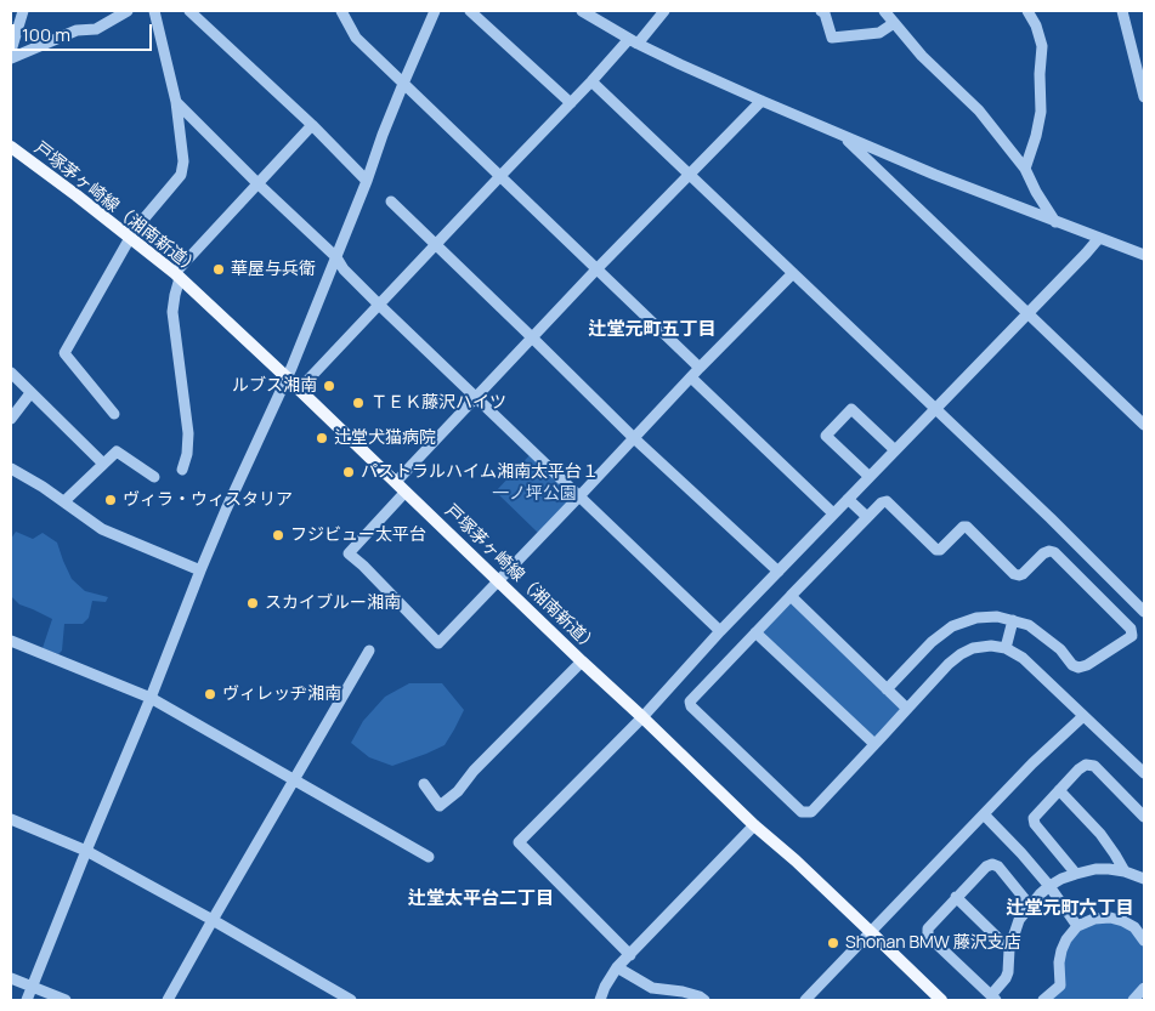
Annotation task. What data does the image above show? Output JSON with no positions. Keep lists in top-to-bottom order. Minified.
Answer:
{"streets":{"main road":["戸塚茅ヶ崎線（湘南新道）"]},"districts":["辻堂元町五丁目","辻堂太平台二丁目","辻堂元町六丁目"],"parks":["一ノ坪公園"],"places":["華屋与兵衛","ルブス湘南","ＴＥＫ藤沢ハイツ","辻堂犬猫病院","パストラルハイム湘南太平台１","ヴィラ・ウィスタリア","フジビュー太平台","スカイブルー湘南","ヴィレッヂ湘南","Shonan BMW 藤沢支店"],"scale_bar":"100 m"}
